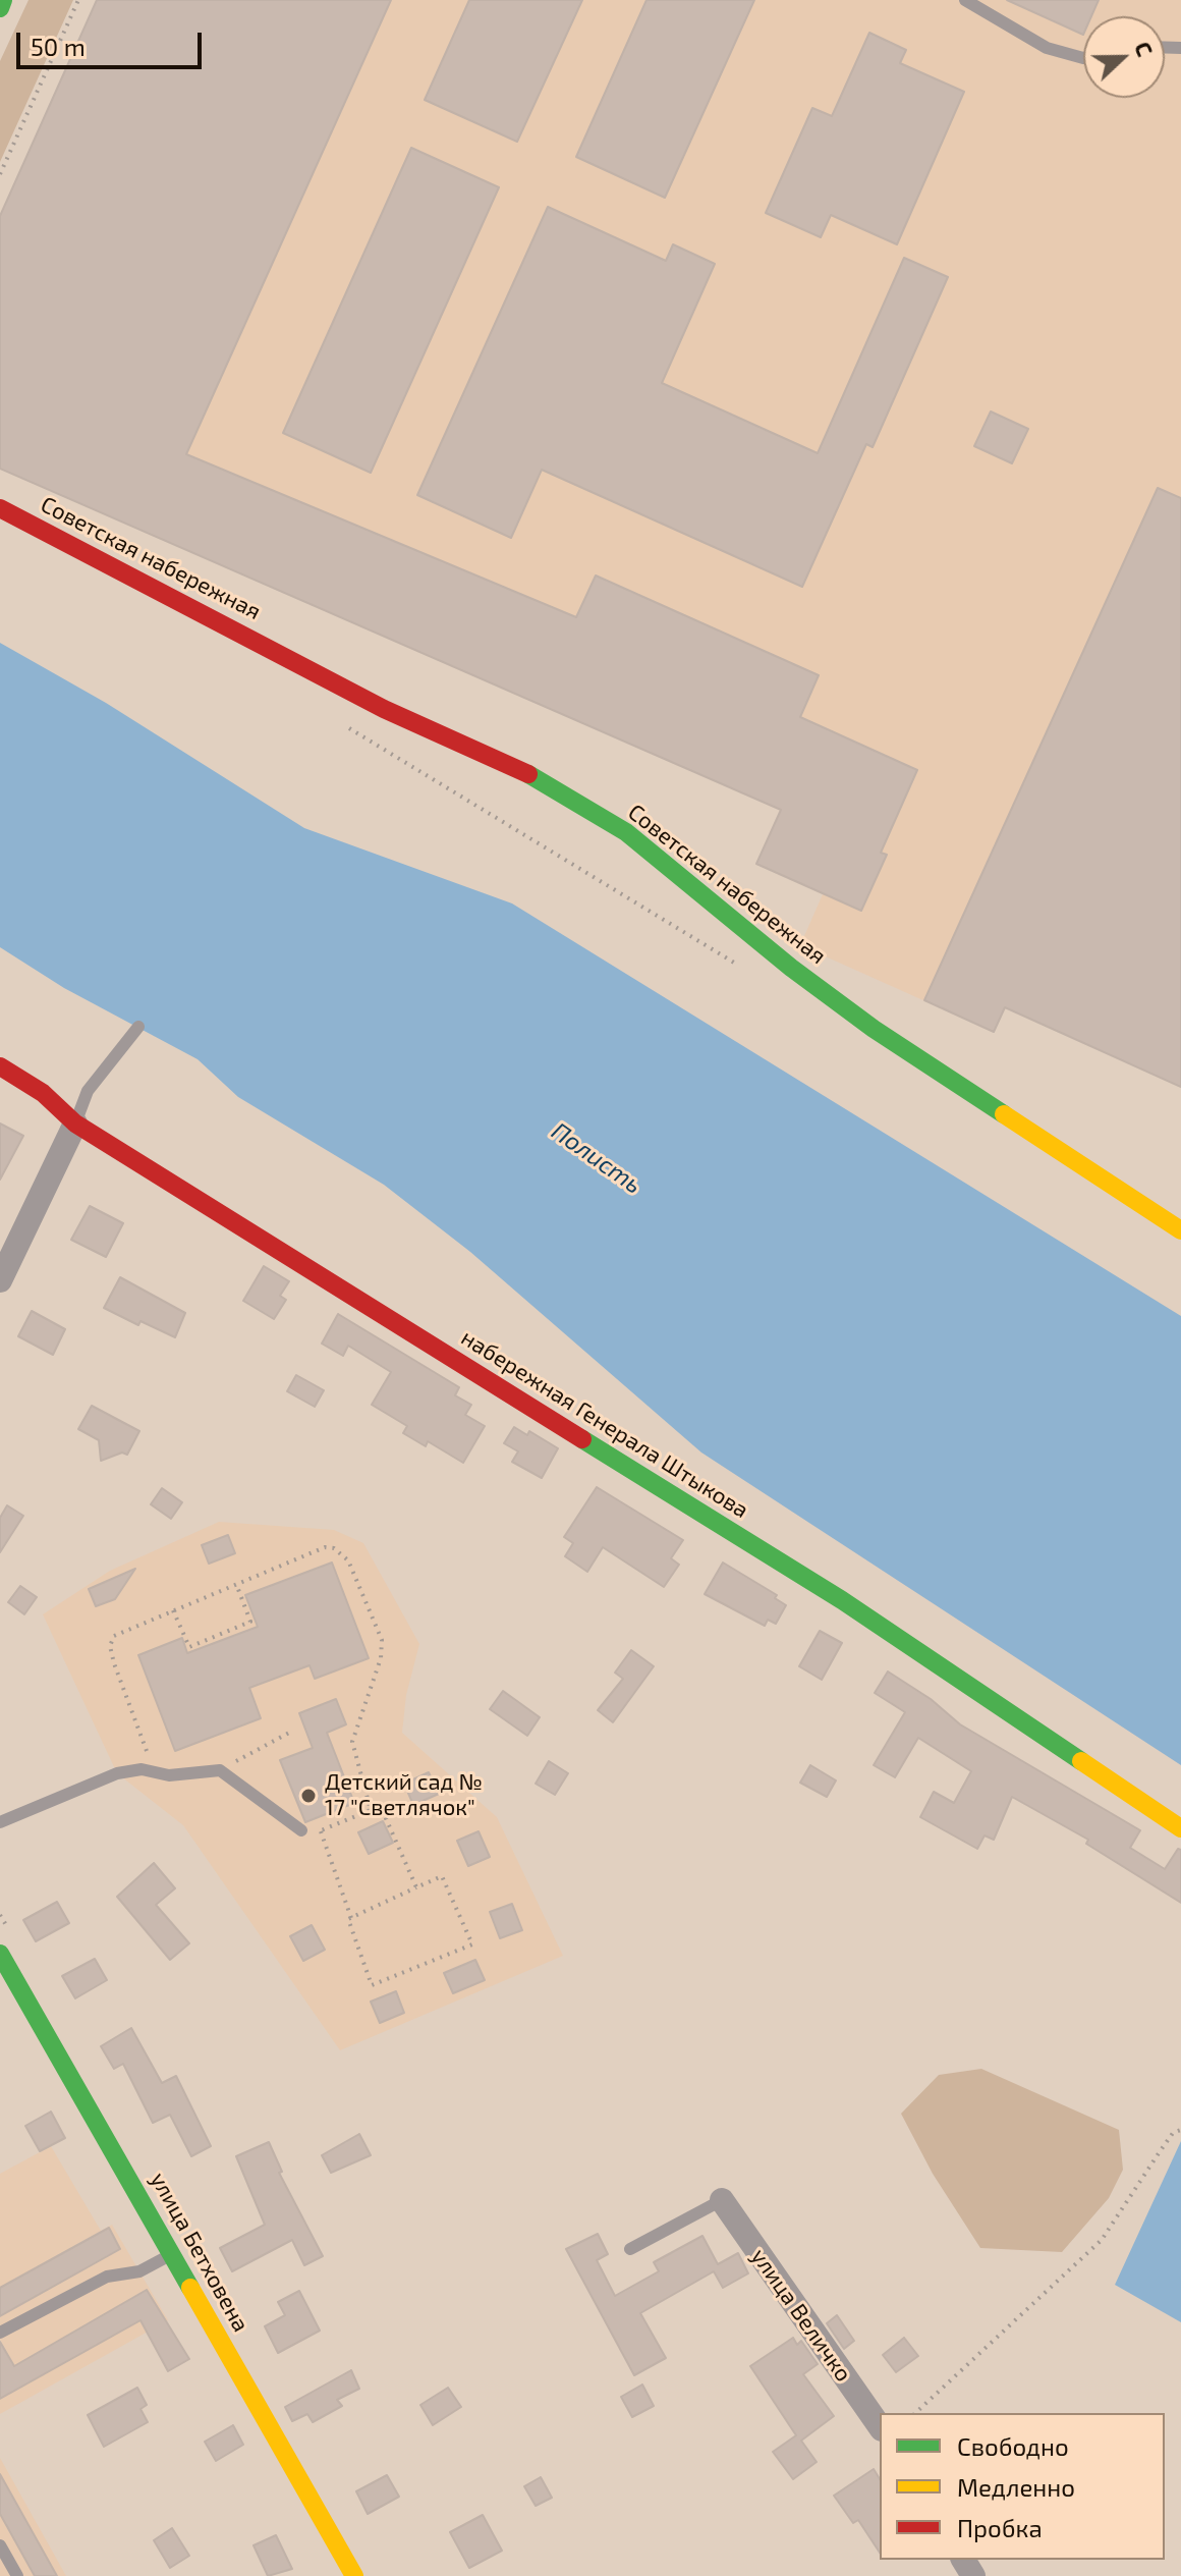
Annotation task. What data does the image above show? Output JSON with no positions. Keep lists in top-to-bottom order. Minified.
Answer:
{"streets":{"street":["Советская набережная","набережная Генерала Штыкова","улица Бетховена","улица Величко"]},"water":["Полисть"],"places":["Детский сад № 17 \"Светлячок\""],"legend":["Свободно","Медленно","Пробка"],"scale_bar":"50 m","north":"right"}
